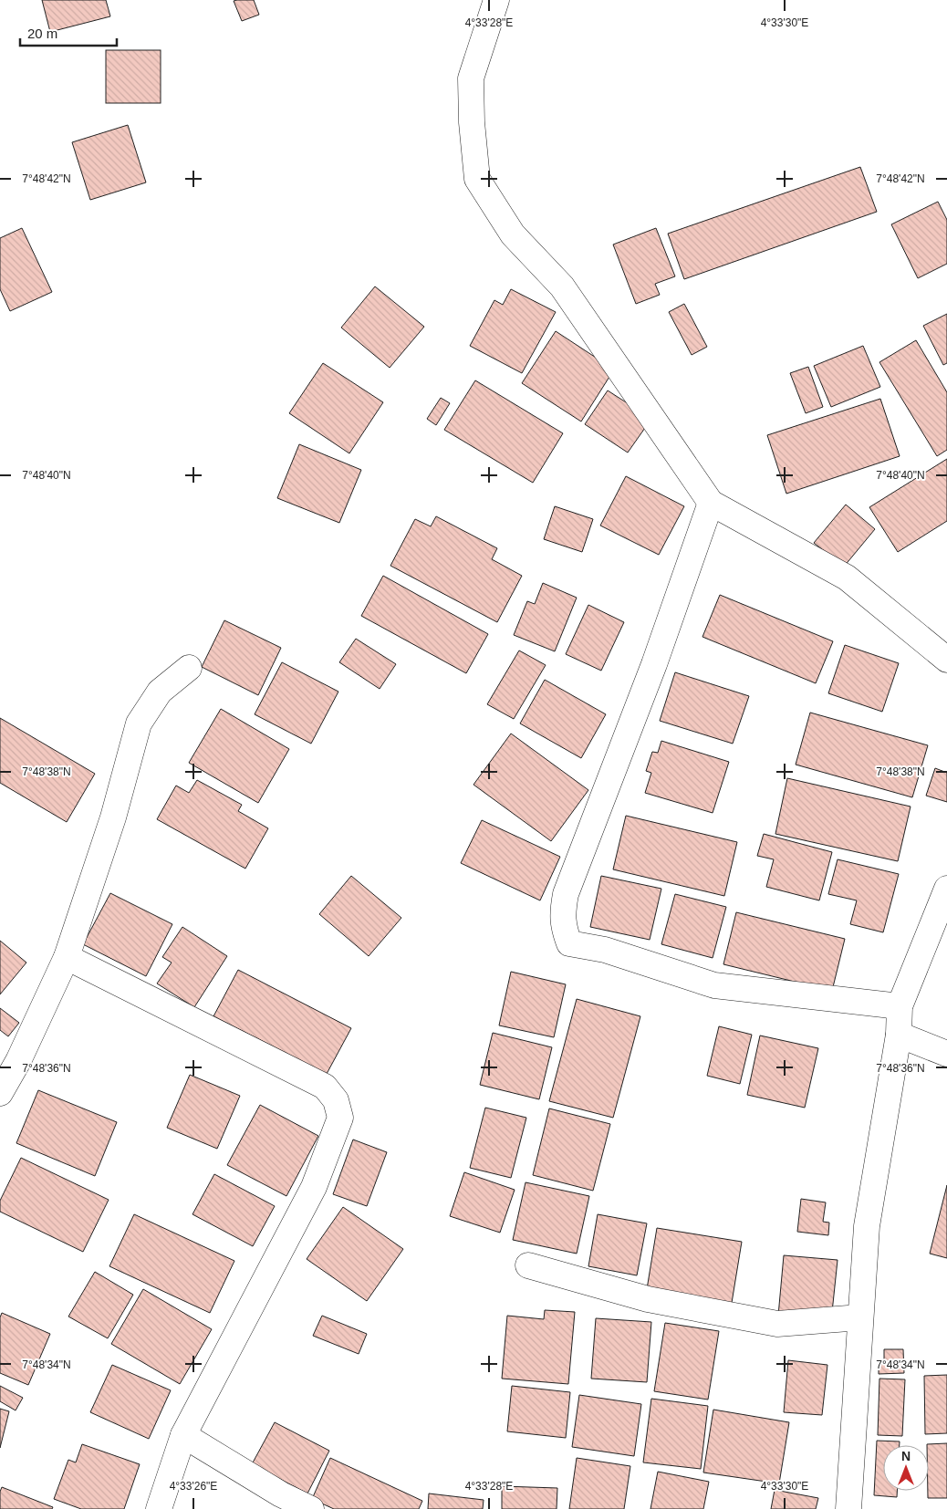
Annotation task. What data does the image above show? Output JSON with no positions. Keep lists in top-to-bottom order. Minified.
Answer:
{"scale_bar":"20 m","north":"top","coordinates":["4°33'28\"E","4°33'30\"E","7°48'42\"N","7°48'40\"N","7°48'38\"N","7°48'36\"N","7°48'34\"N","4°33'26\"E"]}
